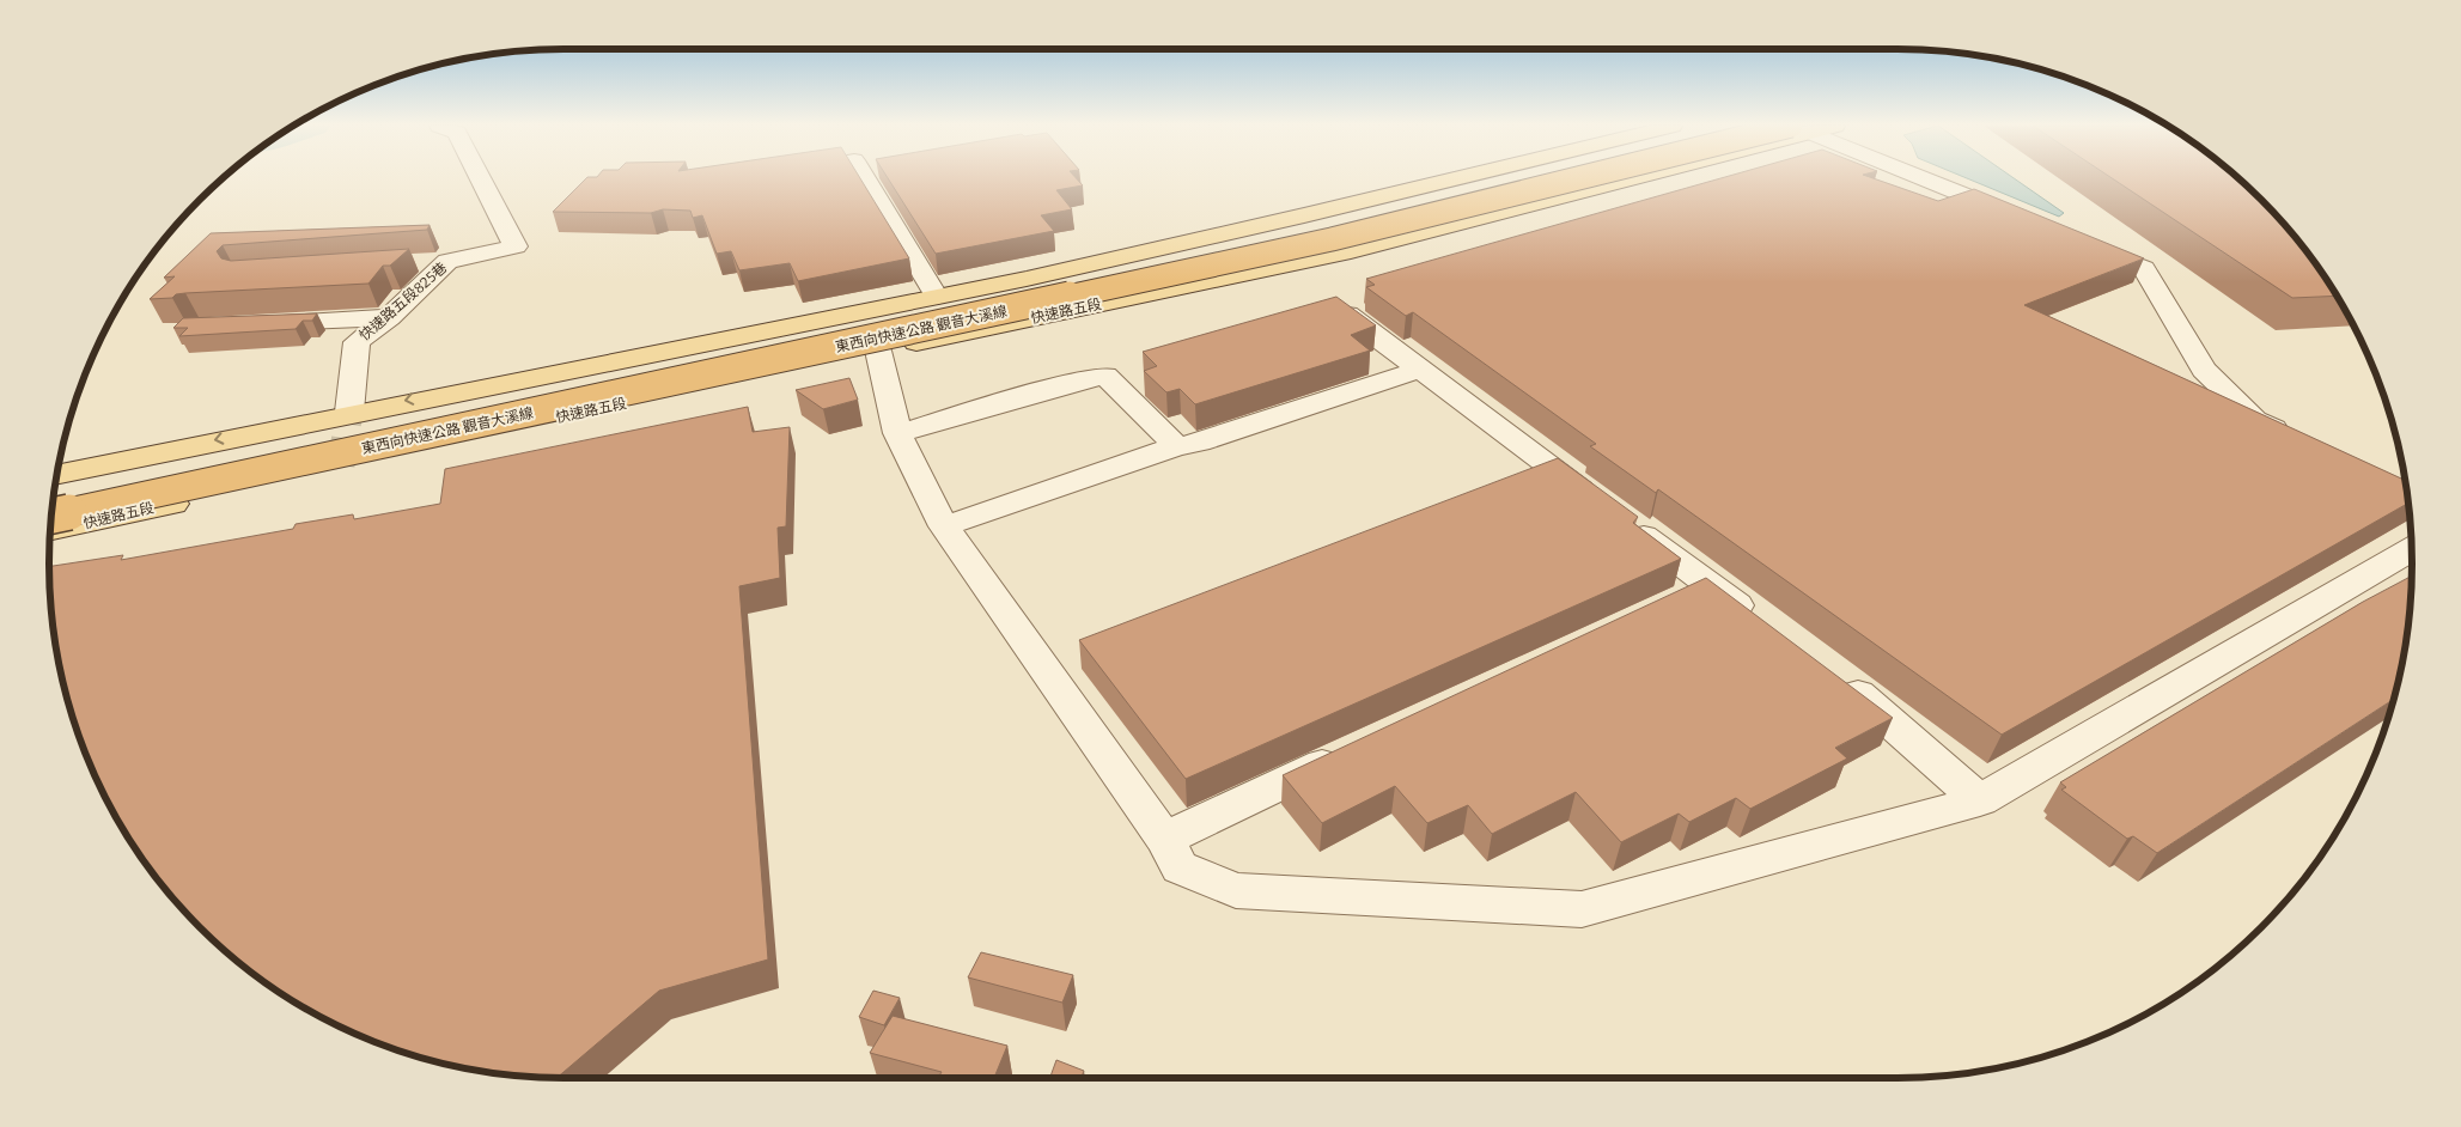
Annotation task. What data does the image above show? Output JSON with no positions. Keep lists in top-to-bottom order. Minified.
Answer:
{"streets":{"highway":["東西向快速公路 觀音大溪線"],"main road":["快速路五段"],"street":["快速路五段825巷"]}}
